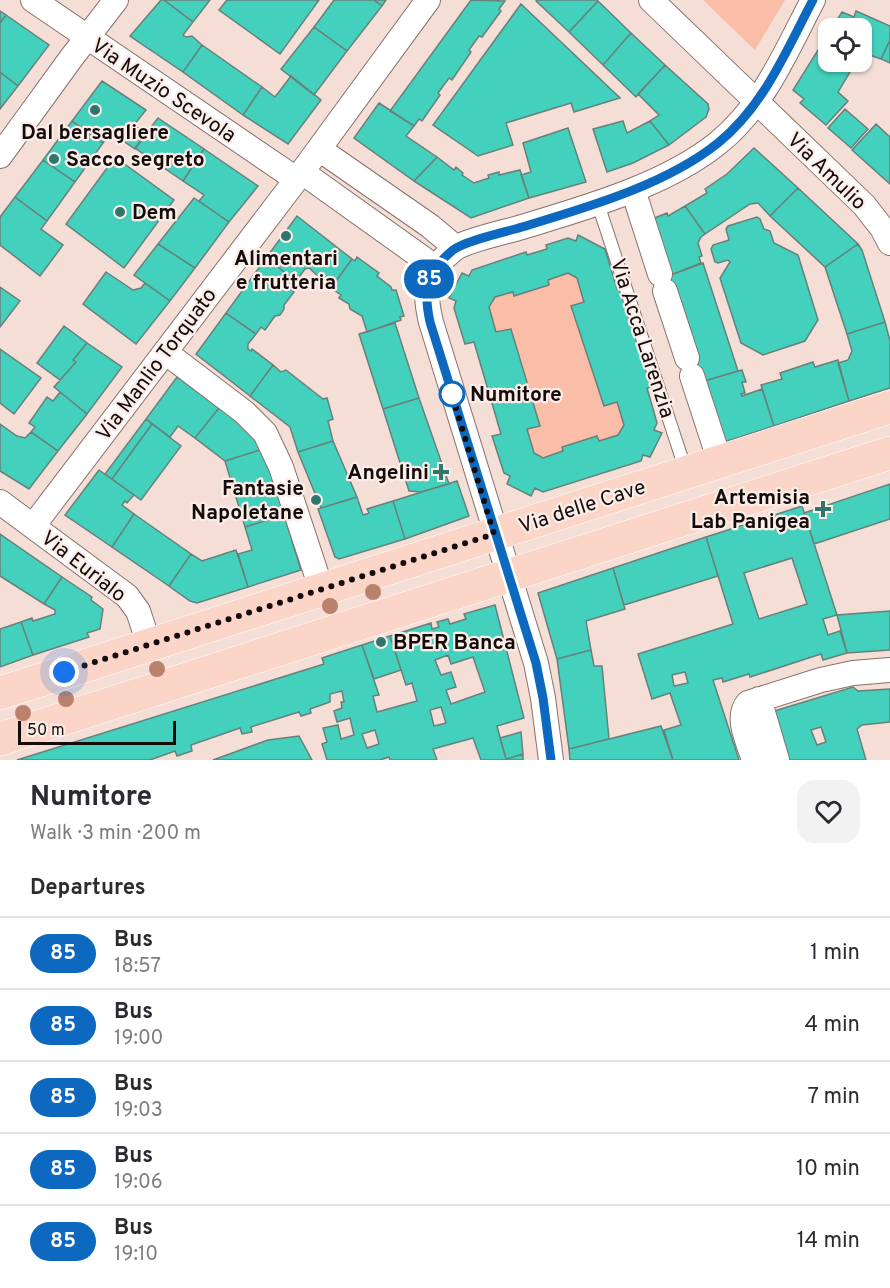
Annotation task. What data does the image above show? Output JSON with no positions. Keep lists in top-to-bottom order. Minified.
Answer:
{"streets":{"main road":["Via delle Cave"],"street":["Via Muzio Scevola","Via Amulio","Via Acca Larenzia","Via Manlio Torquato","Via Eurialo"]},"crossings":[["Via Muzio Scevola","Via Manlio Torquato"],["Via Acca Larenzia","Via delle Cave"],["Via Manlio Torquato","Via Eurialo"],["Via delle Cave","Via Eurialo"]],"places":{"other":["Dal bersagliere","Sacco segreto","Dem","Alimentari e frutteria","Numitore","Fantasie Napoletane","BPER Banca"],"health":["Angelini","Artemisia Lab Panigea"]},"lines":["bus line 85"],"scale_bar":"50 m","page":{"on_map":"85","scale":"50 m","heading":[["Numitore","Walk · 3 min · 200 m"],"Departures"],"list":[{"mark":"85","name":"Bus","note":"18:57","value":"1 min"},{"mark":"85","name":"Bus","note":"19:00","value":"4 min"},{"mark":"85","name":"Bus","note":"19:03","value":"7 min"},{"mark":"85","name":"Bus","note":"19:06","value":"10 min"},{"mark":"85","name":"Bus","note":"19:10","value":"14 min"}]}}
